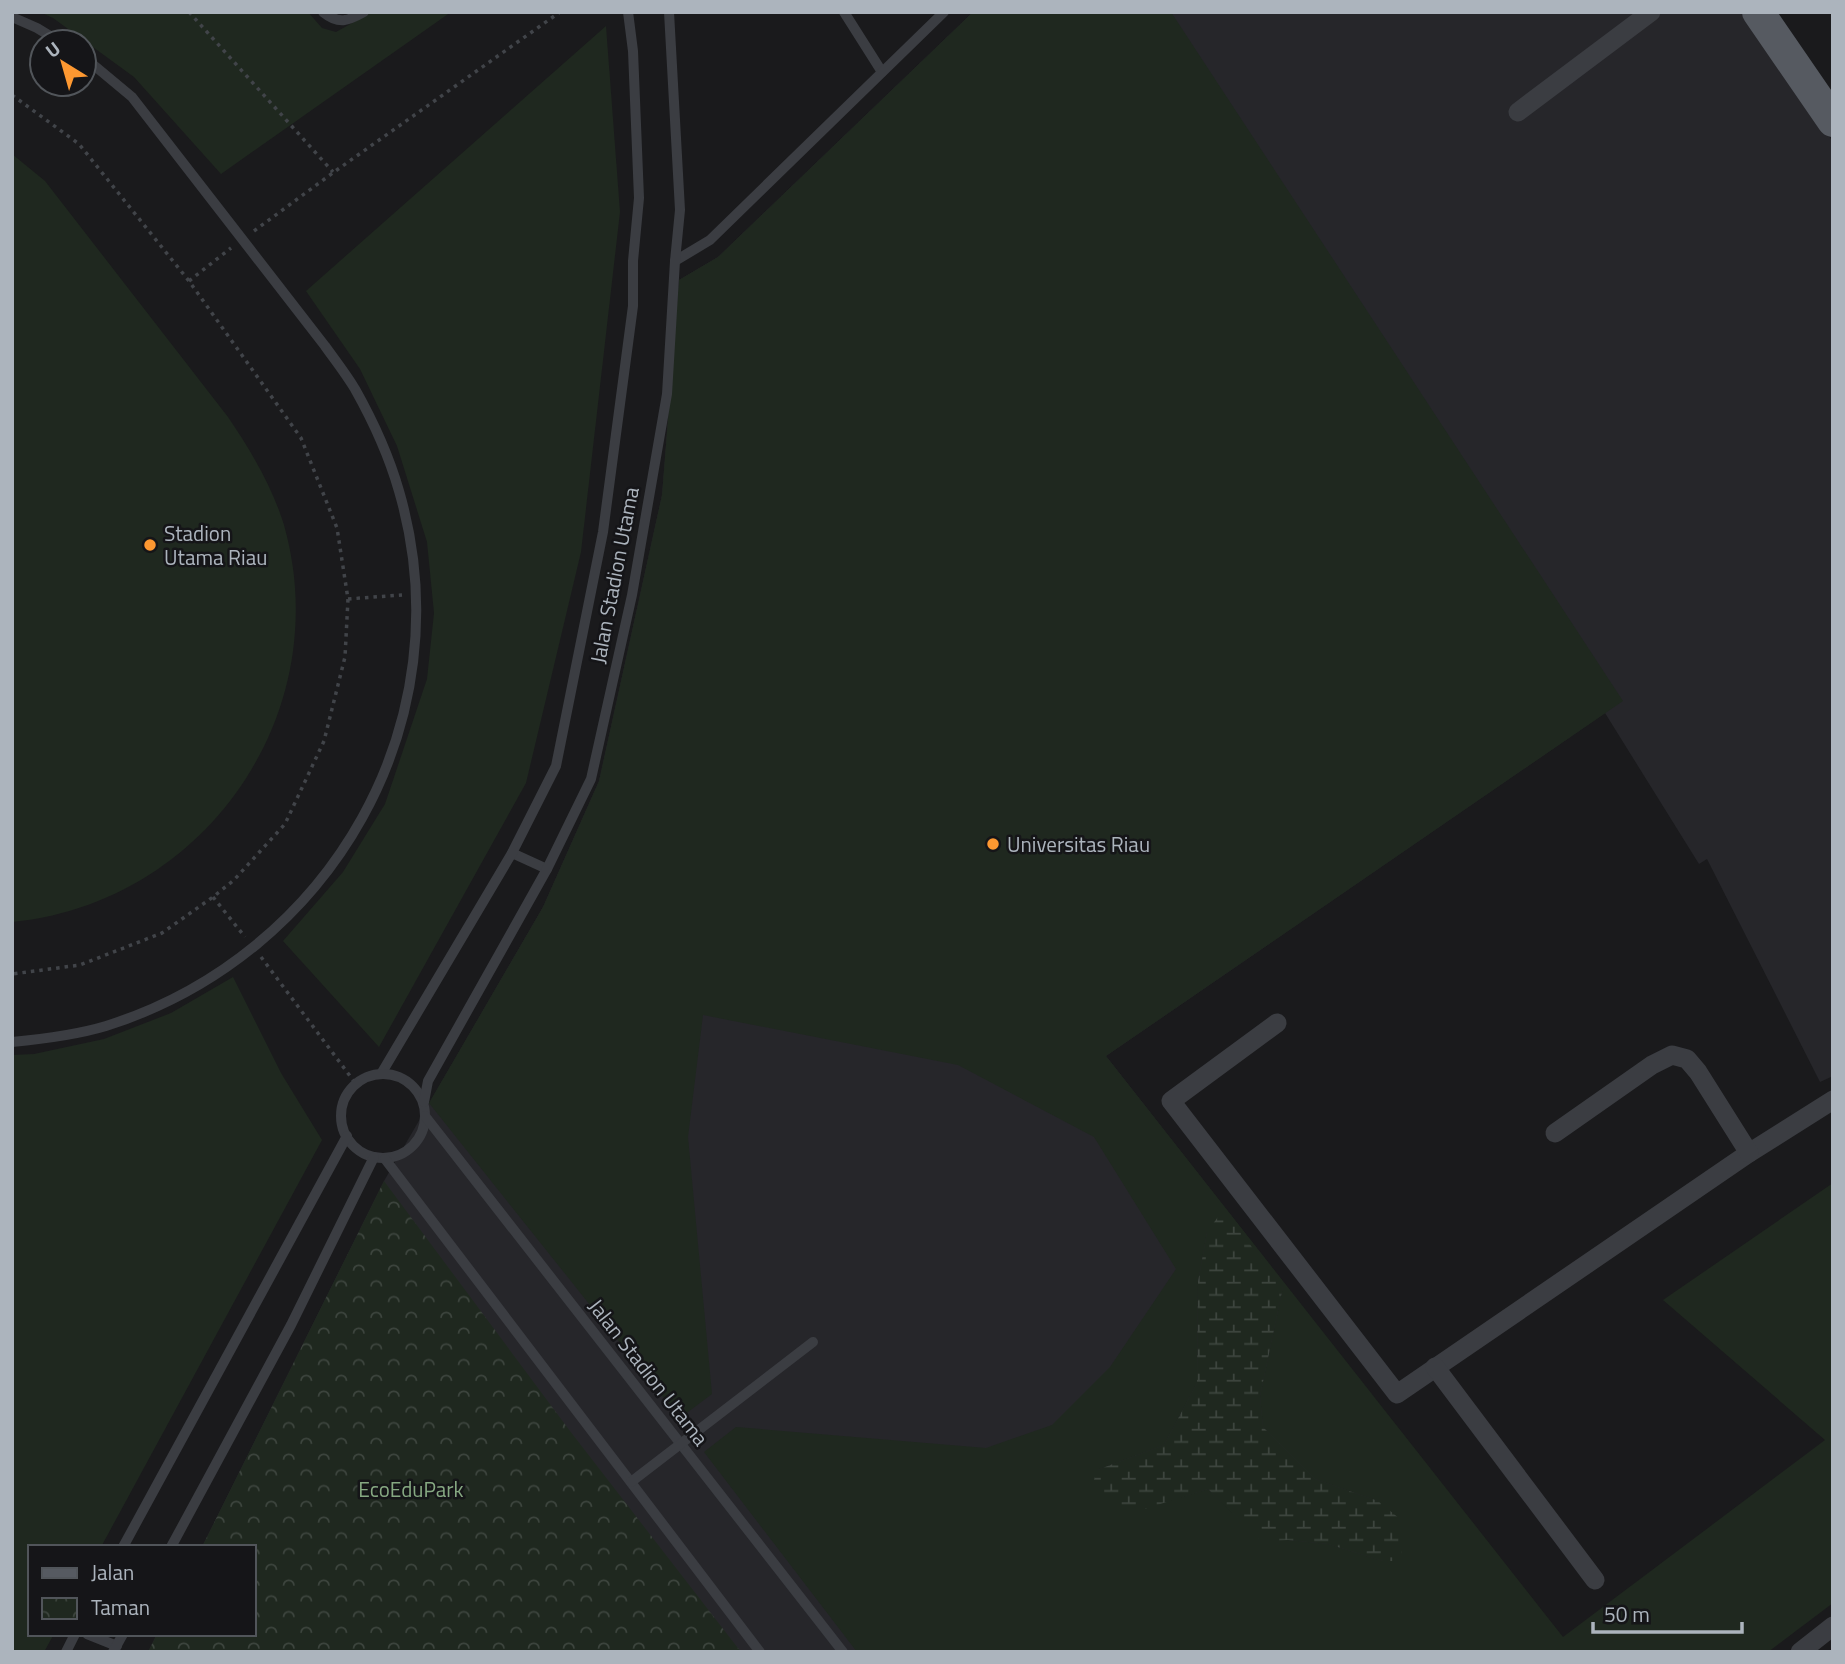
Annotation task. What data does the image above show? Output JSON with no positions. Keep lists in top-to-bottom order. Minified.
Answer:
{"streets":{"lane":["Jalan Stadion Utama"]},"parks":["EcoEduPark"],"places":["Stadion Utama Riau","Universitas Riau"],"legend":["Jalan","Taman"],"scale_bar":"50 m","north":"top left"}
